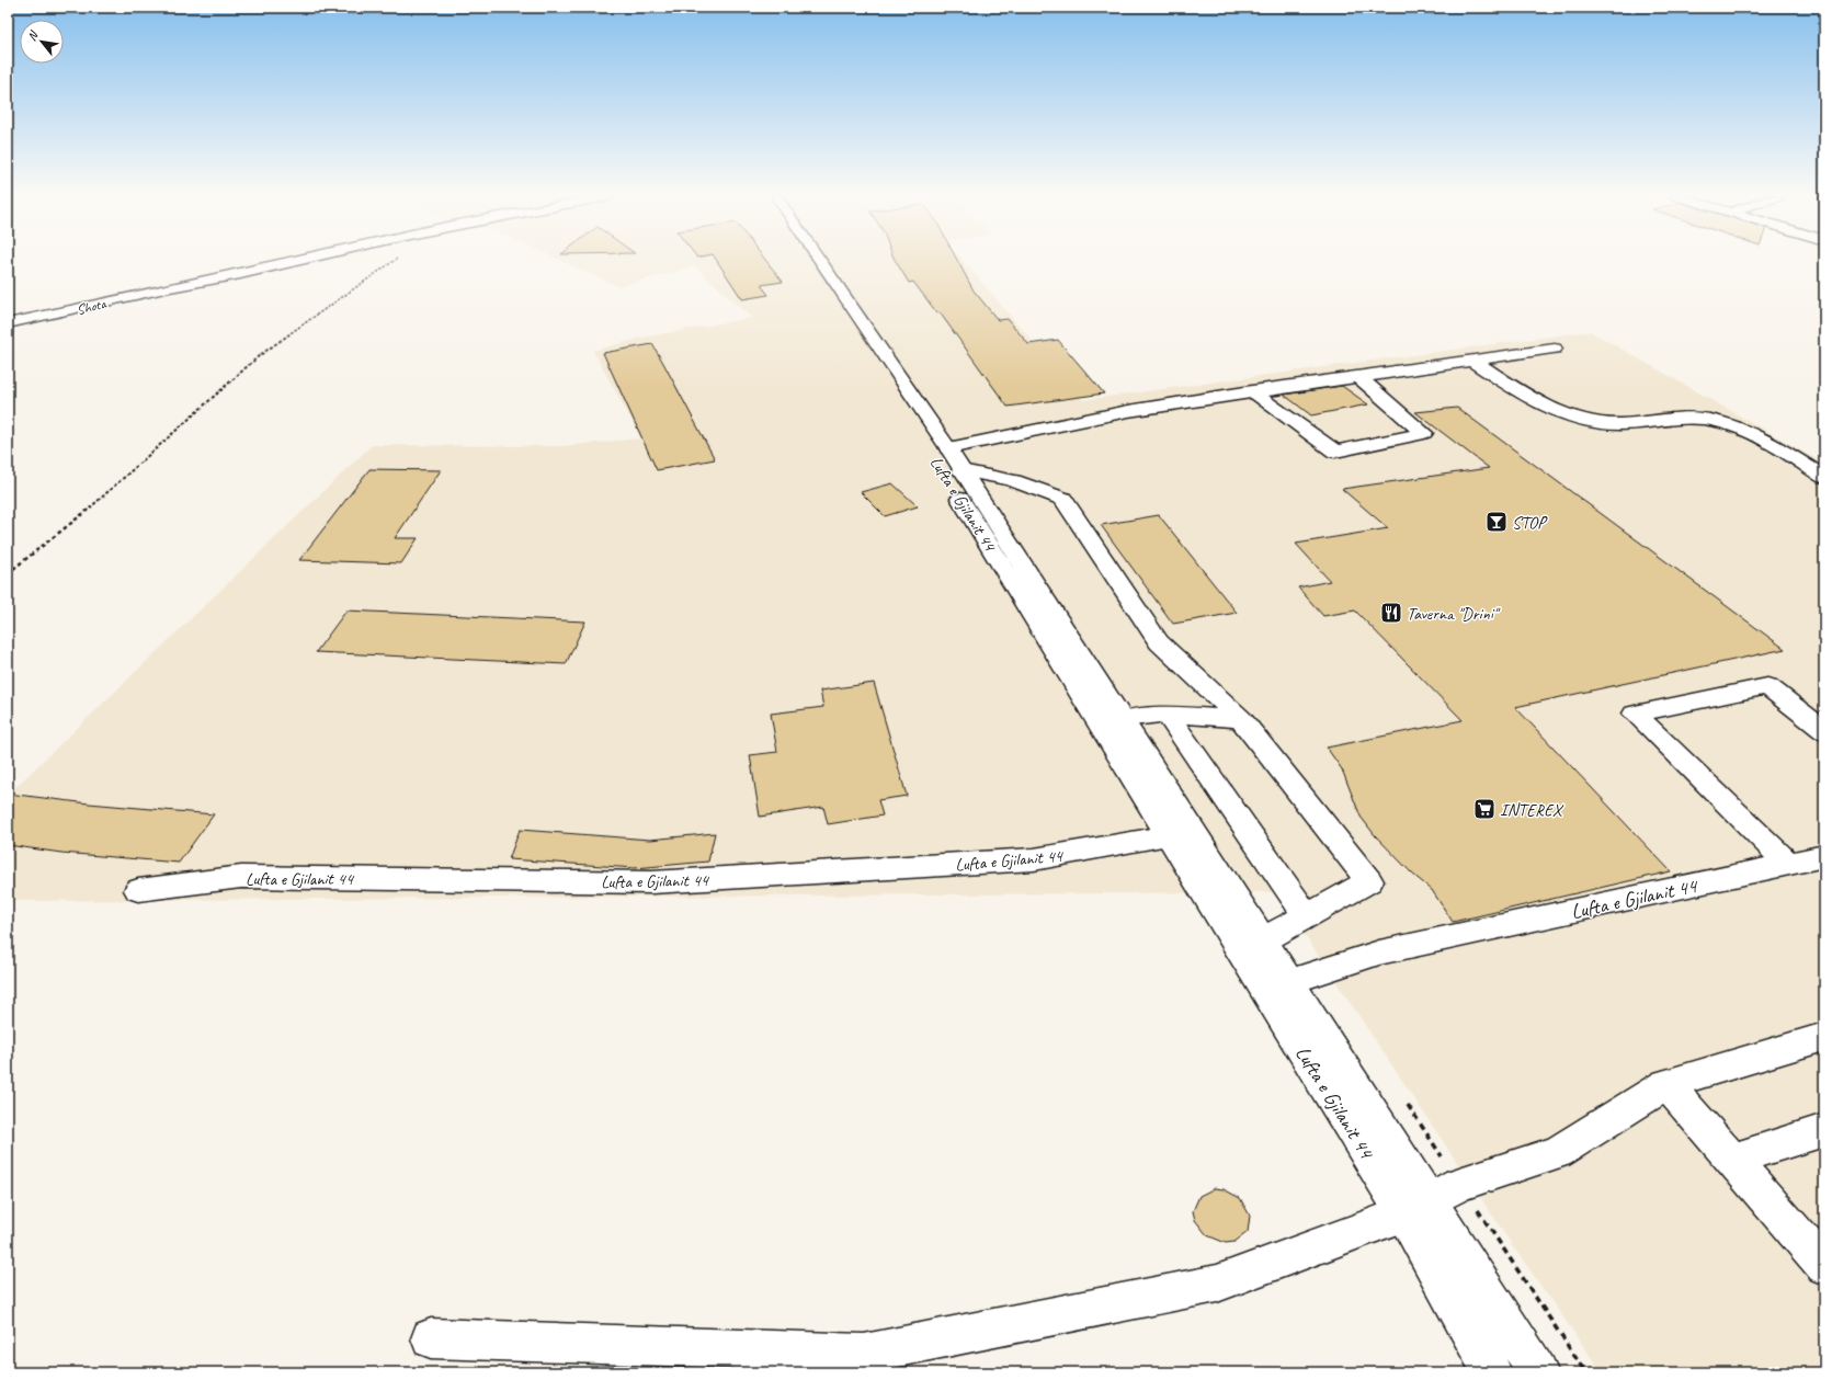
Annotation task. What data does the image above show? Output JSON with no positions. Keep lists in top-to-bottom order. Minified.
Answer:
{"streets":{"main road":["Shota","Lufta e Gjilanit 44"]},"places":{"bar":["STOP"],"restaurant":["Taverna \"Drini\""],"supermarket":["INTEREX"]},"north":"top left"}
